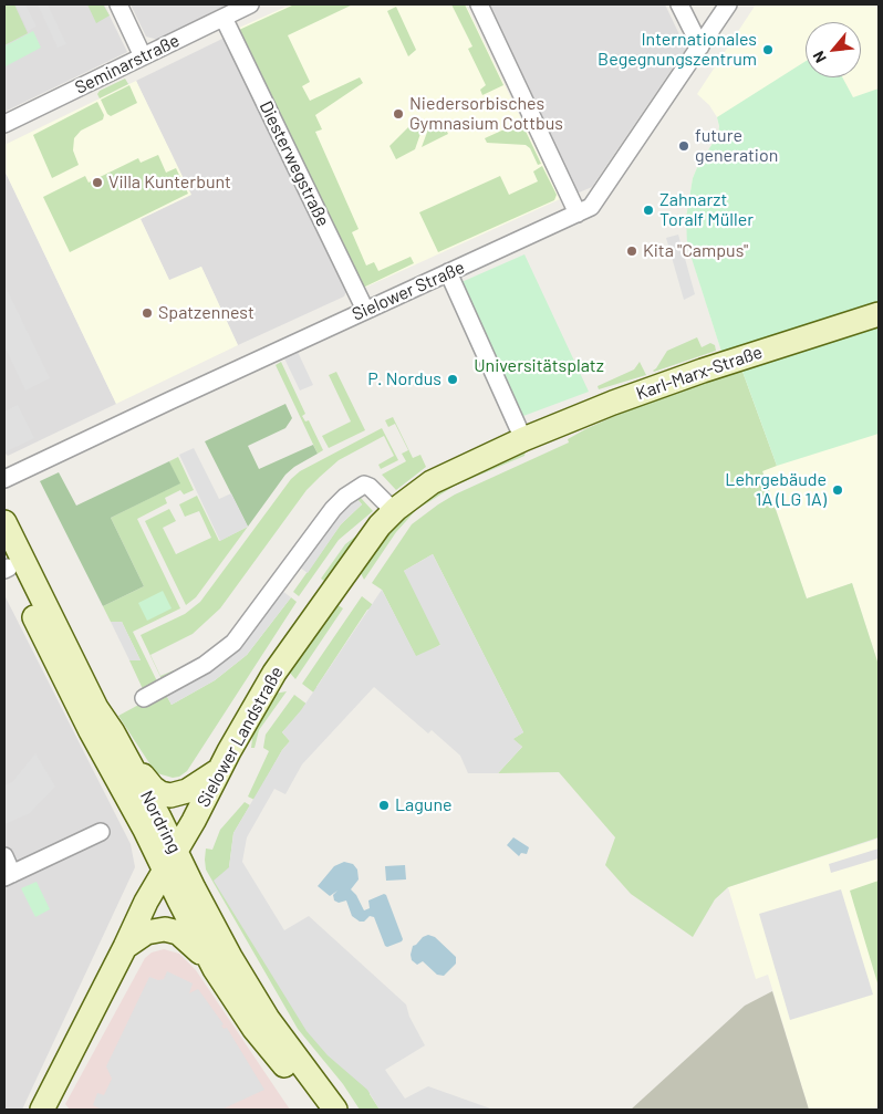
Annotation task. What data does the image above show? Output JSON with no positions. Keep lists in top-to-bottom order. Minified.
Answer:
{"streets":{"main road":["Karl-Marx-Straße","Sielower Landstraße","Nordring"],"street":["Seminarstraße","Diesterwegstraße","Sielower Straße"]},"crossings":[["Seminarstraße","Diesterwegstraße"],["Diesterwegstraße","Sielower Straße"],["Karl-Marx-Straße","Sielower Landstraße"],["Sielower Landstraße","Nordring"]],"parks":["Universitätsplatz"],"places":["Internationales Begegnungszentrum","Niedersorbisches Gymnasium Cottbus","future generation","Villa Kunterbunt","Zahnarzt Toralf Müller","Kita \"Campus\"","Spatzennest","P. Nordus","Lehrgebäude 1A (LG 1A)","Lagune"],"north":"bottom left"}
